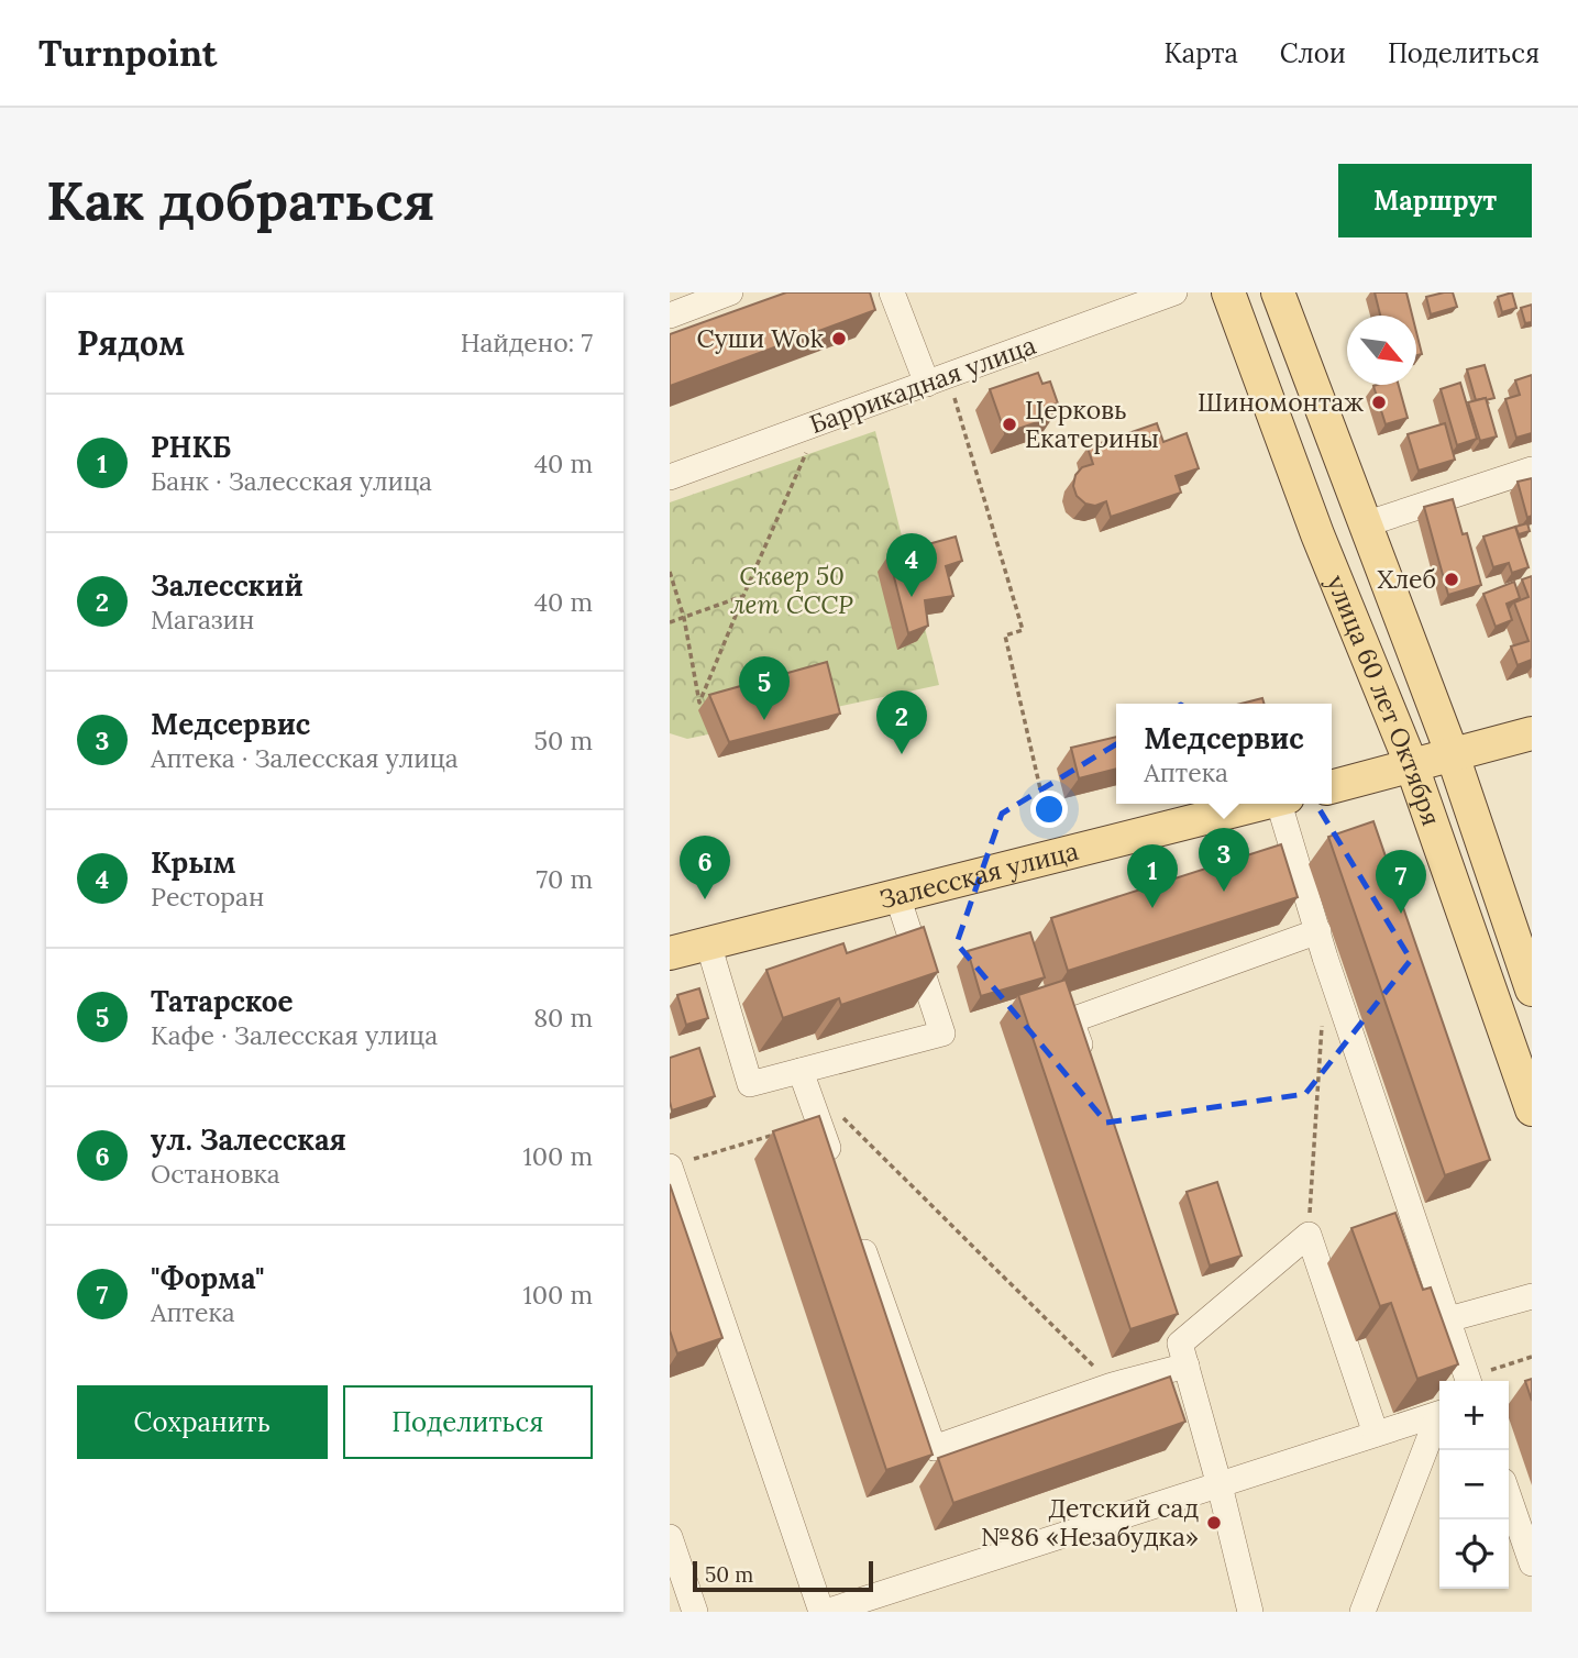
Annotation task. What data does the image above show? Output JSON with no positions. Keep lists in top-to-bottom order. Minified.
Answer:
{"streets":{"main road":["улица 60 лет Октября","Залесская улица"],"street":["Баррикадная улица"]},"parks":["Сквер 50 лет СССР"],"places":["Суши Wok","Шиномонтаж","Церковь Екатерины","Хлеб","Детский сад №86 «Незабудка»"],"scale_bar":"50 m","north":"bottom right","page":{"header":"Turnpoint","nav":["Карта","Слои","Поделиться"],"buttons":["Маршрут",["Сохранить","Поделиться"]],"title":"Как добраться","heading":["Рядом","Найдено: 7"],"list":[{"mark":"1","name":"РНКБ","note":"Банк · Залесская улица","value":"40 m"},{"mark":"2","name":"Залесский","note":"Магазин","value":"40 m"},{"mark":"3","name":"Медсервис","note":"Аптека · Залесская улица","value":"50 m"},{"mark":"4","name":"Крым","note":"Ресторан","value":"70 m"},{"mark":"5","name":"Татарское","note":"Кафе · Залесская улица","value":"80 m"},{"mark":"6","name":"ул. Залесская","note":"Остановка","value":"100 m"},{"mark":"7","name":"\"Форма\"","note":"Аптека","value":"100 m"}],"pins":["4","5","2","3","6","1","7"],"popup":["Медсервис","Аптека"],"map_buttons":["+","−"],"scale":"50 m"}}
